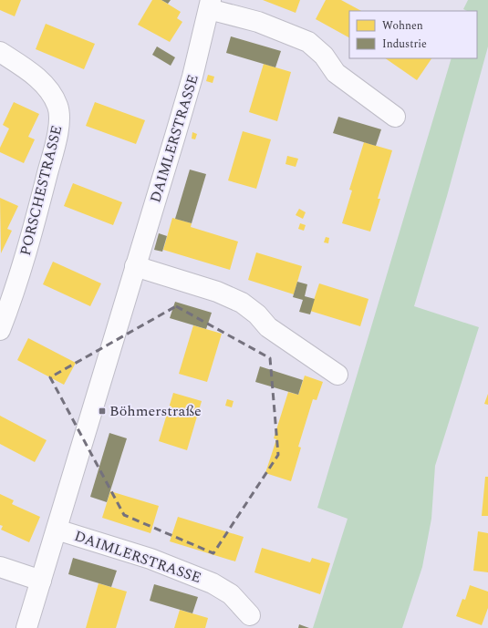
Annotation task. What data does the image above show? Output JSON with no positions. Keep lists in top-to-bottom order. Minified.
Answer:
{"streets":{"street":["DAIMLERSTRASSE","PORSCHESTRASSE"]},"places":{"transit":["Böhmerstraße"]},"legend":["Wohnen","Industrie"]}
